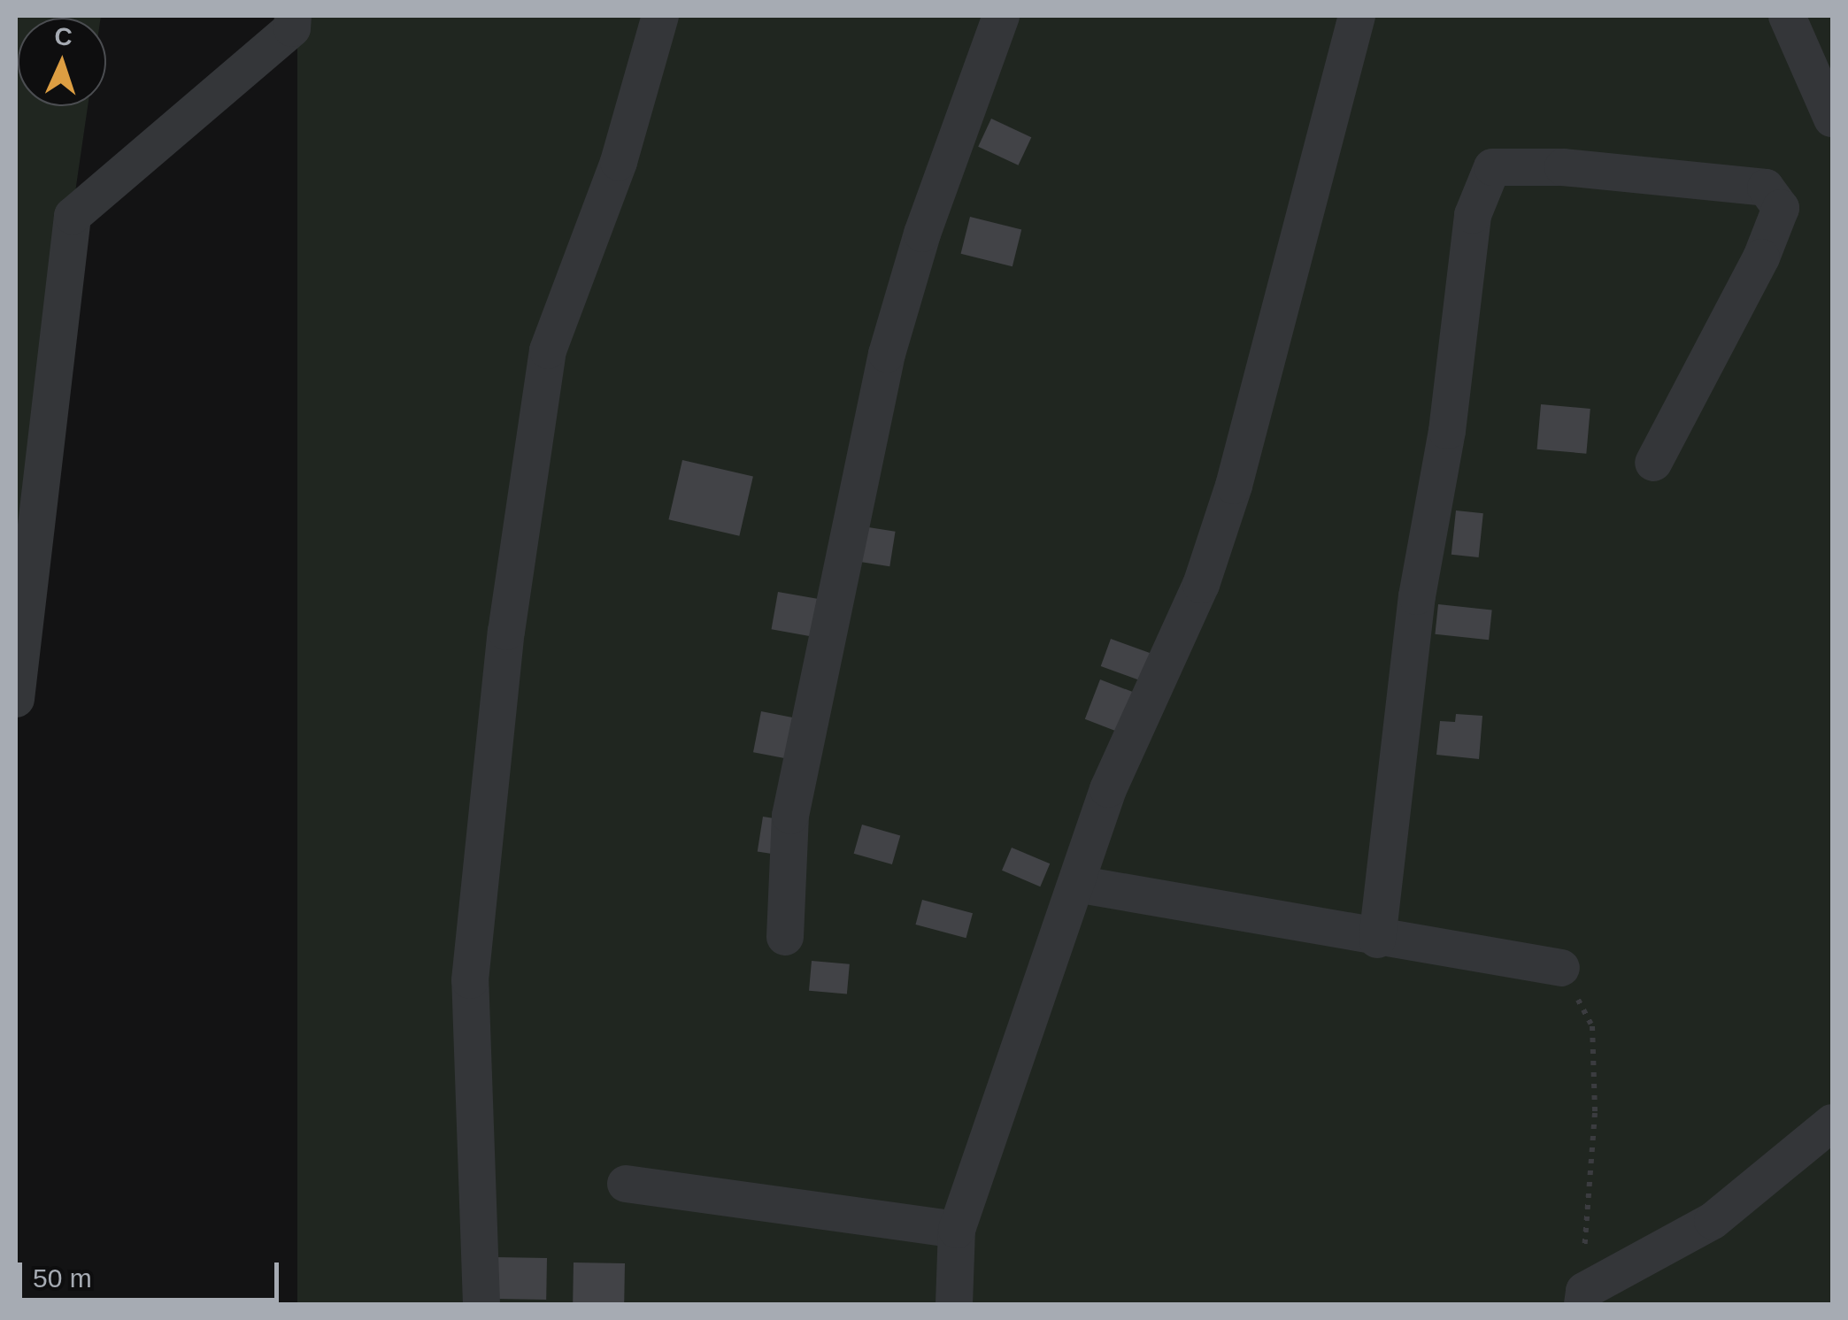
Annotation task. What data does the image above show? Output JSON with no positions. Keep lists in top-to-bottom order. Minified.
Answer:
{"scale_bar":"50 m","north":"top"}
